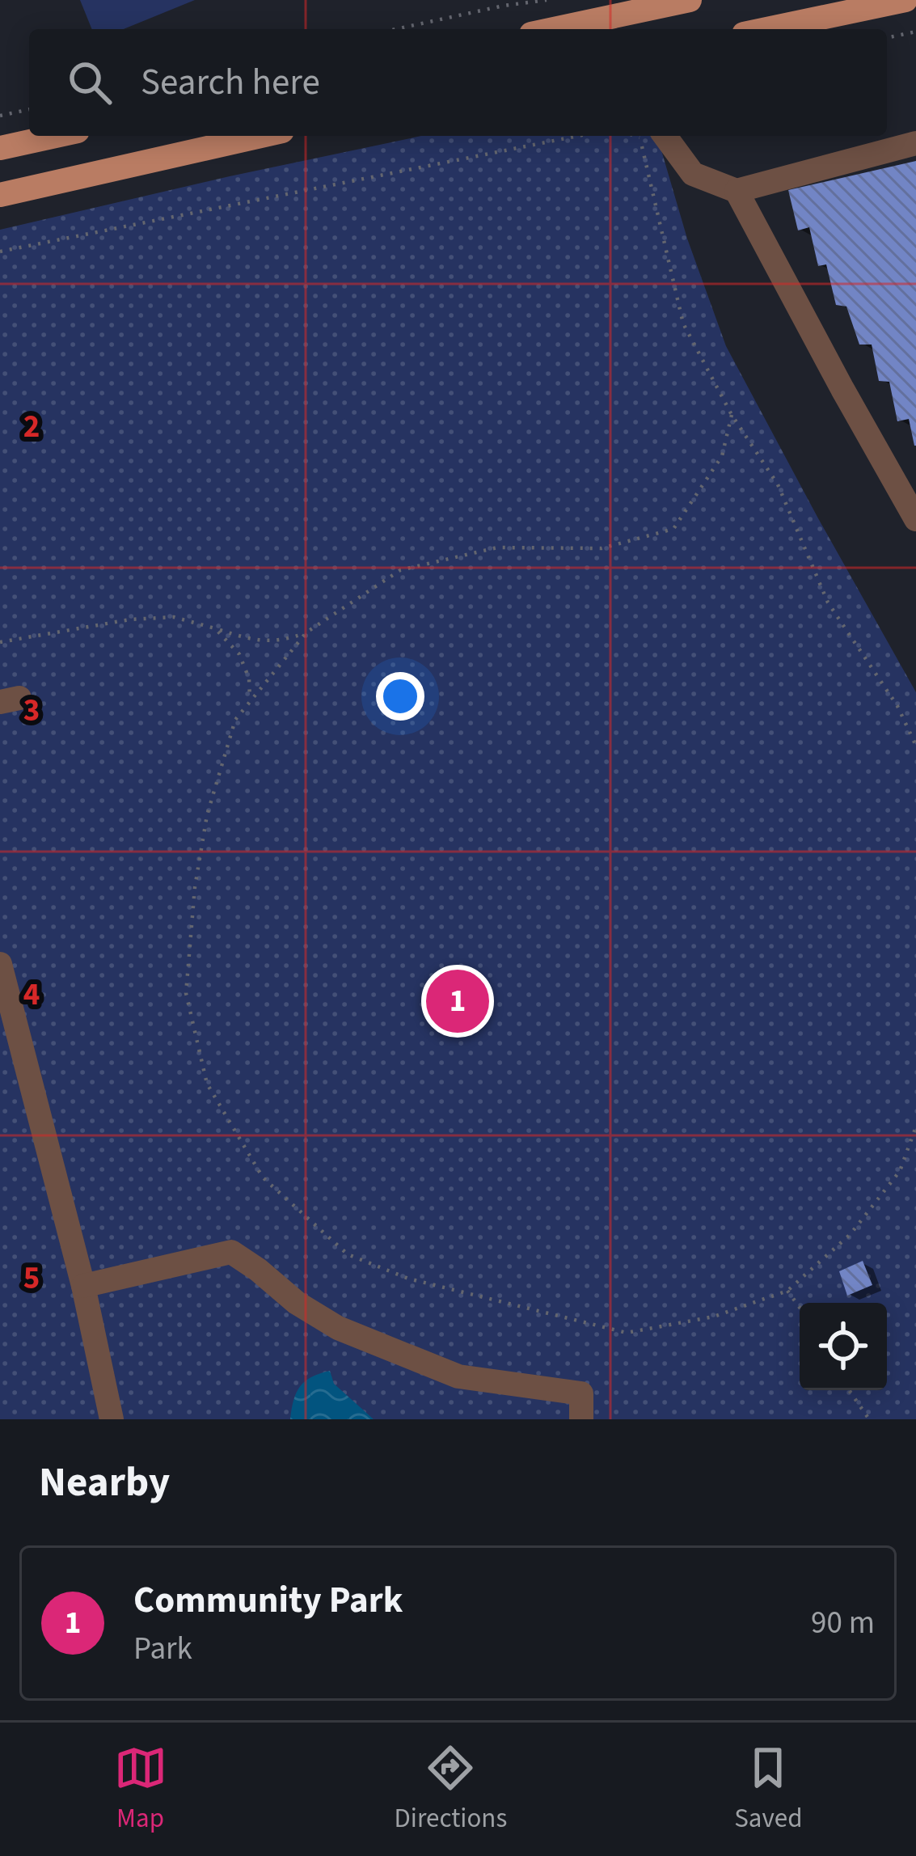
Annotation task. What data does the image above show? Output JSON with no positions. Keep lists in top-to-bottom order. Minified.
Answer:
{"page":{"search":"Search here","pins":"1","heading":"Nearby","list":[{"mark":"1","name":"Community Park","note":"Park","value":"90 m"}],"nav":["Map","Directions","Saved"]},"grid":{"rows":["2","3","4","5"]}}
